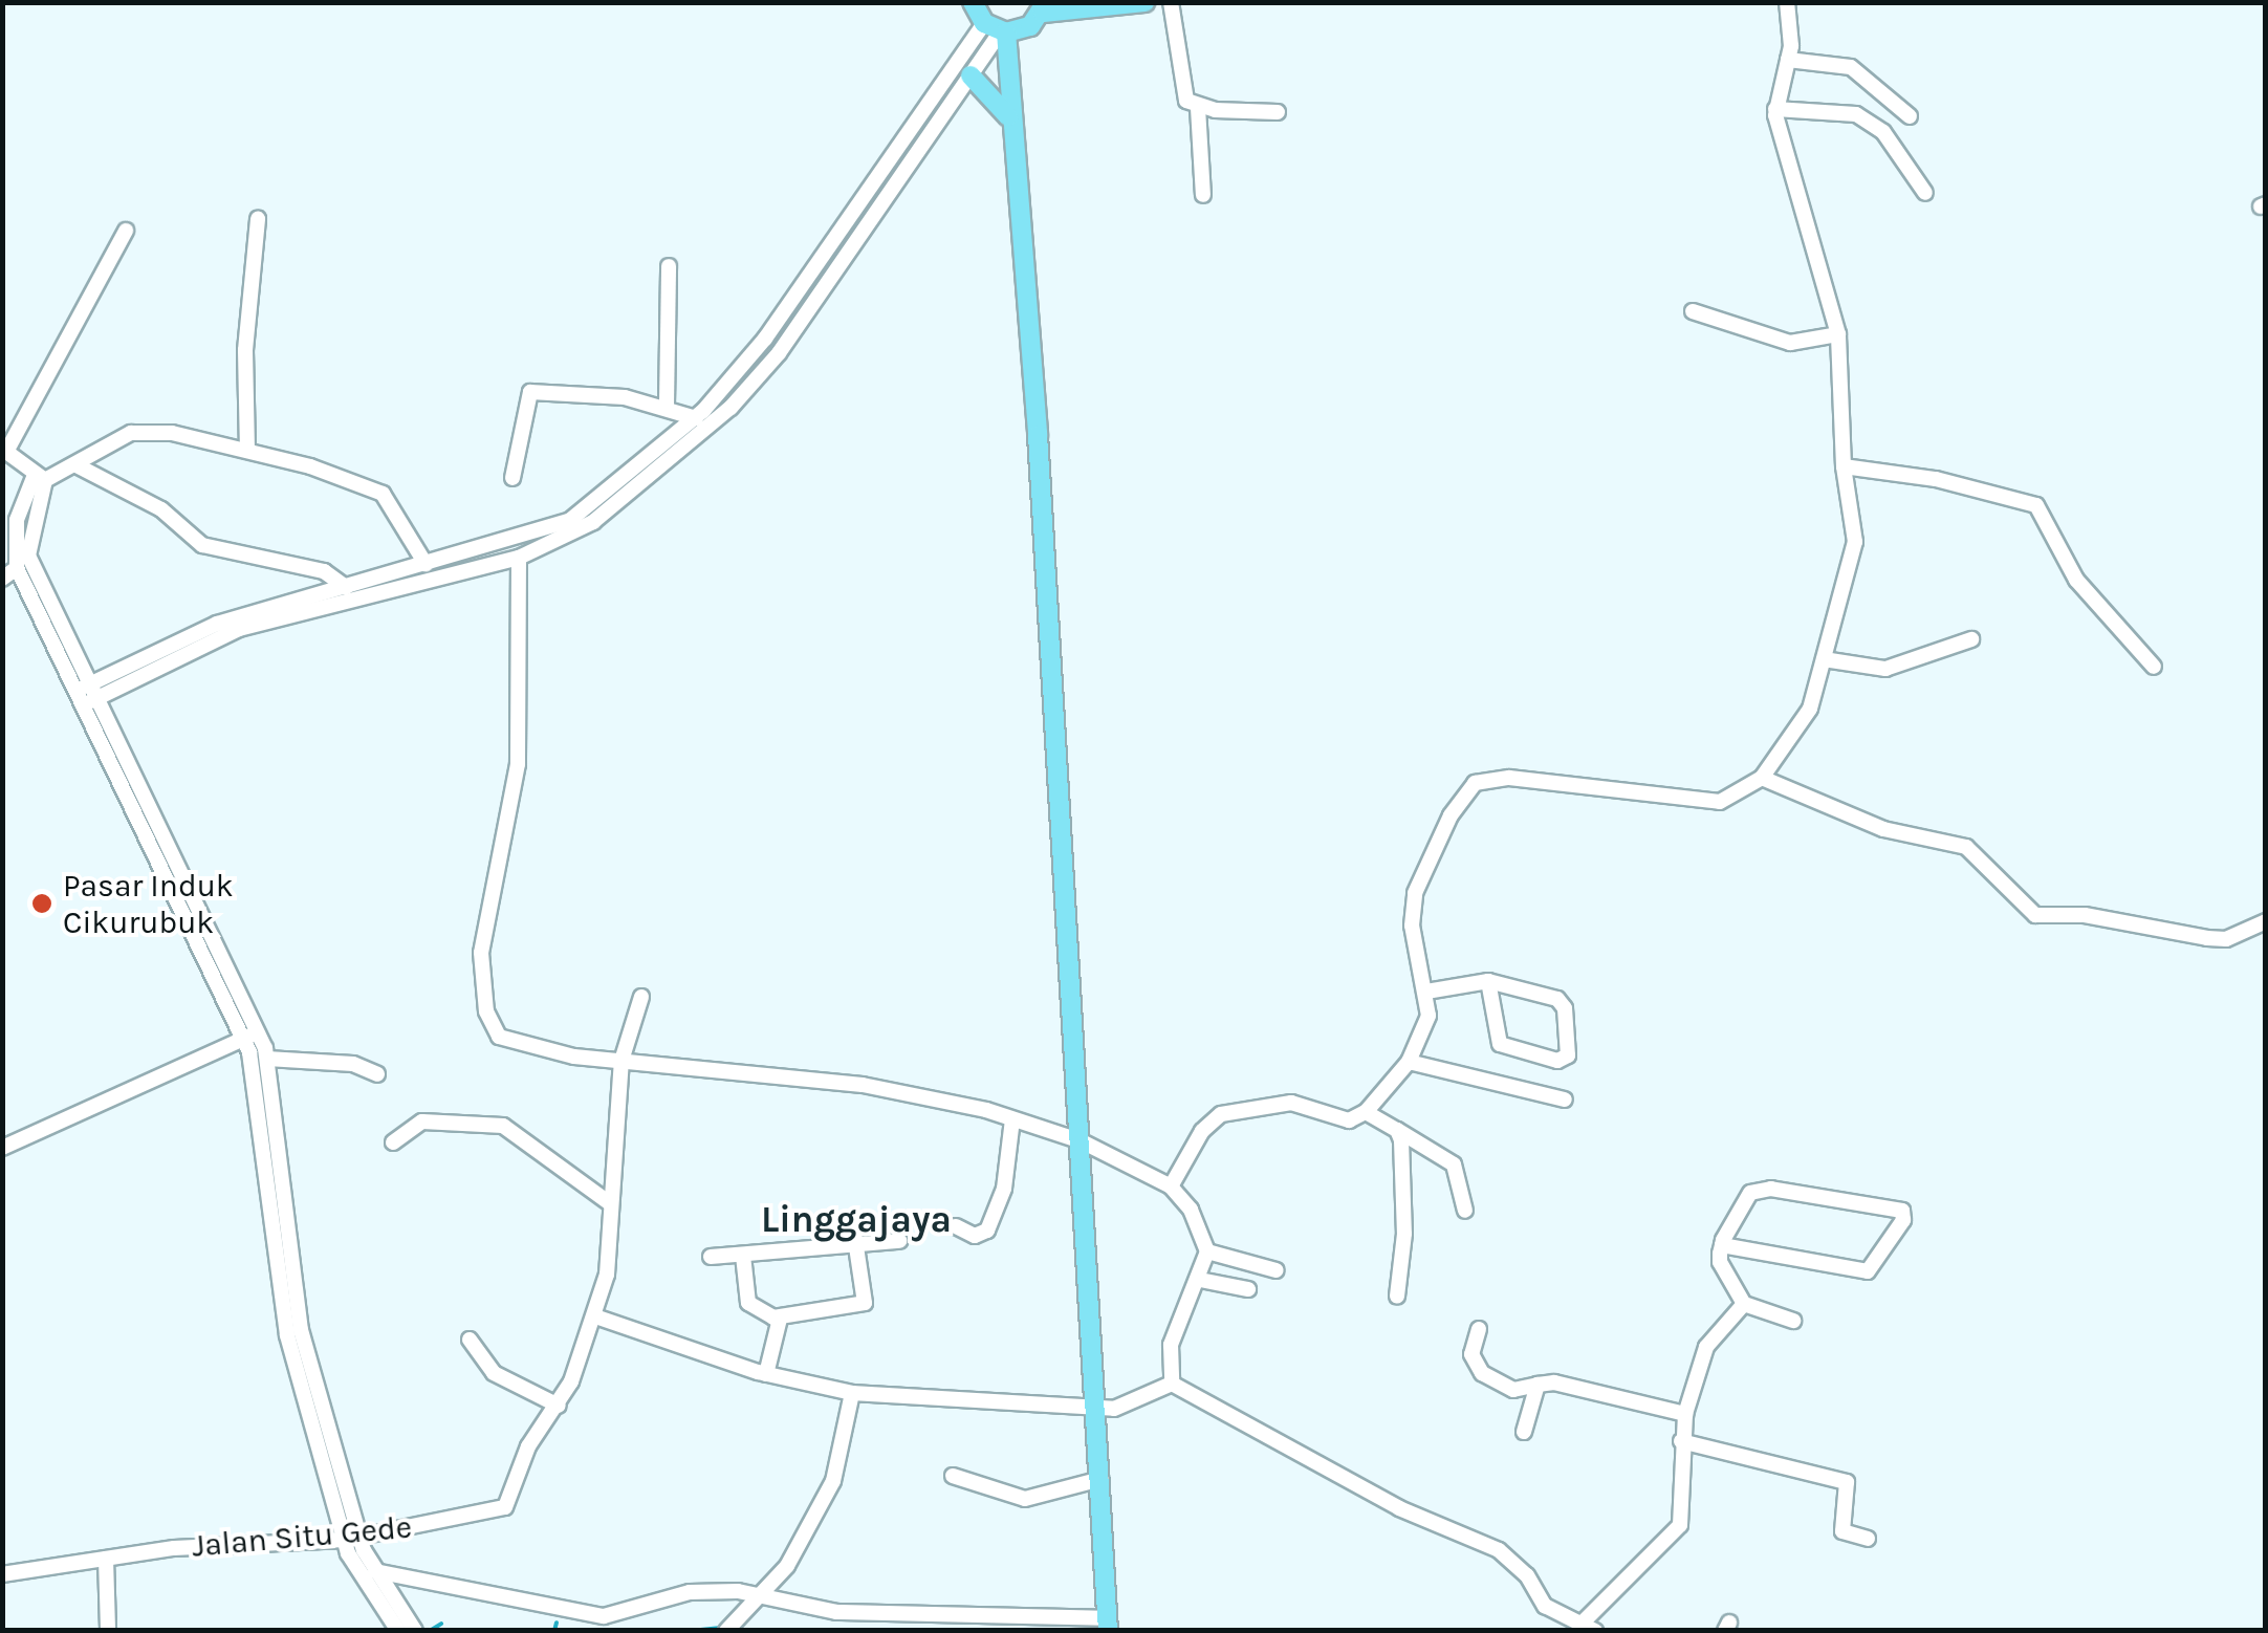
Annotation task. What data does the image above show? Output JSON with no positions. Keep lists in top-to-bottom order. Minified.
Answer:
{"streets":{"street":["Jalan Situ Gede"]},"districts":["Linggajaya"],"places":["Pasar Induk Cikurubuk"]}
